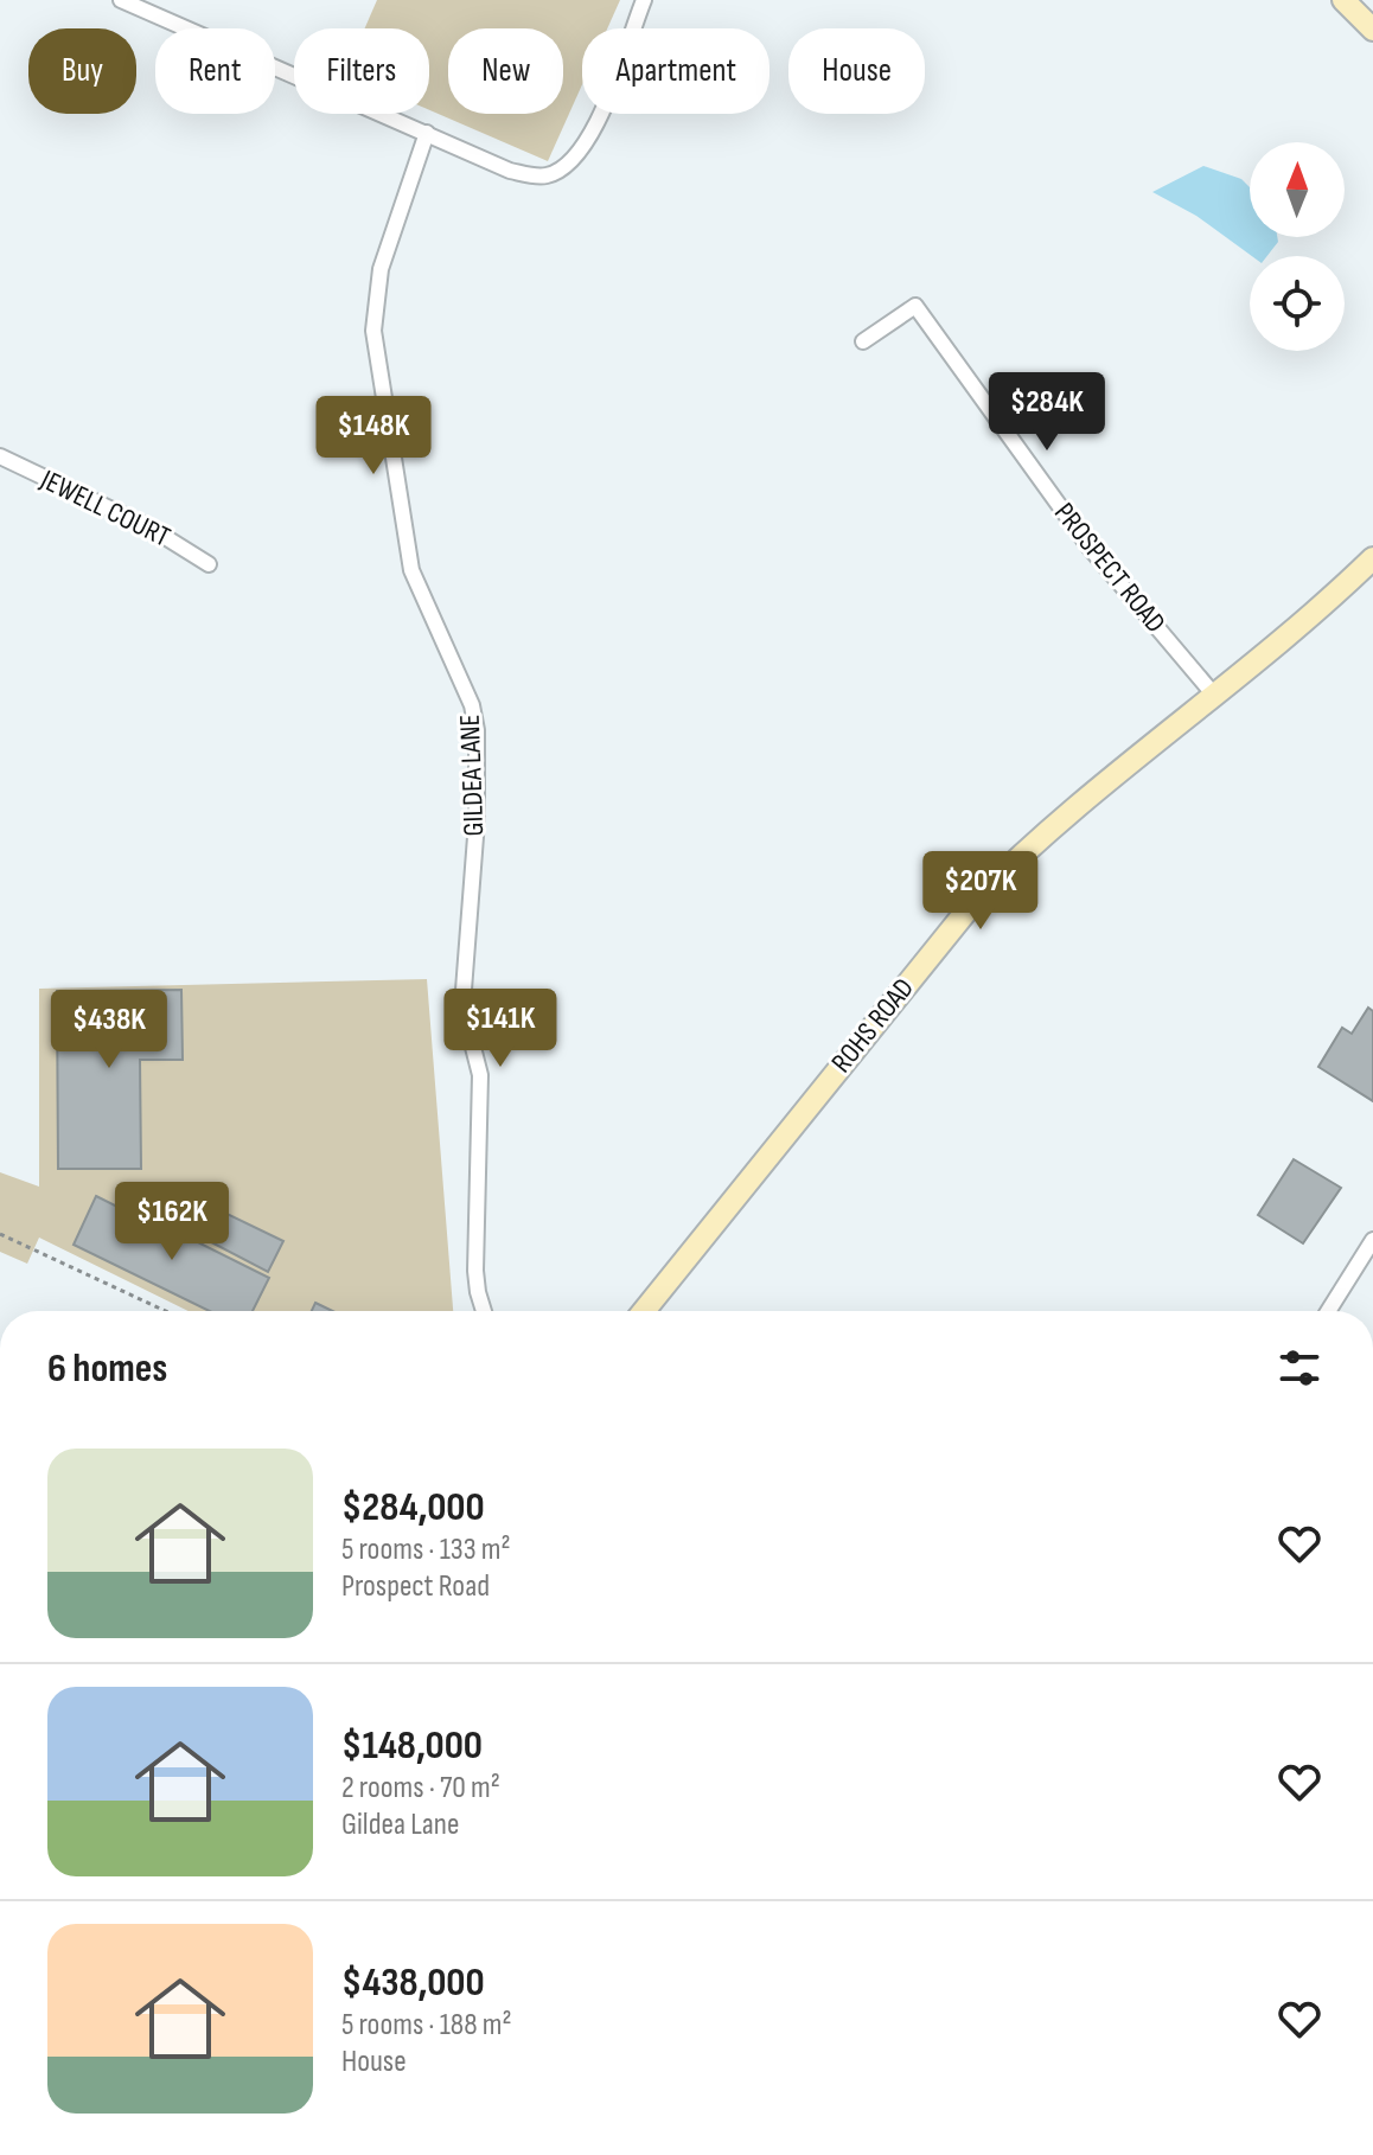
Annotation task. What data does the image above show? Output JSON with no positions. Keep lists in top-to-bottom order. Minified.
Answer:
{"streets":{"main road":["ROHS ROAD"],"street":["JEWELL COURT","PROSPECT ROAD","GILDEA LANE"]},"crossings":[["PROSPECT ROAD","ROHS ROAD"]],"north":"top","page":{"chip":["Buy","Rent","Filters","New","Apartment","House"],"price":["$284K","$148K","$207K","$141K","$438K","$162K"],"heading":"6 homes","list":[{"name":"$284,000","note":"5 rooms · 133 m² · Prospect Road"},{"name":"$148,000","note":"2 rooms · 70 m² · Gildea Lane"},{"name":"$438,000","note":"5 rooms · 188 m² · House"}]}}
